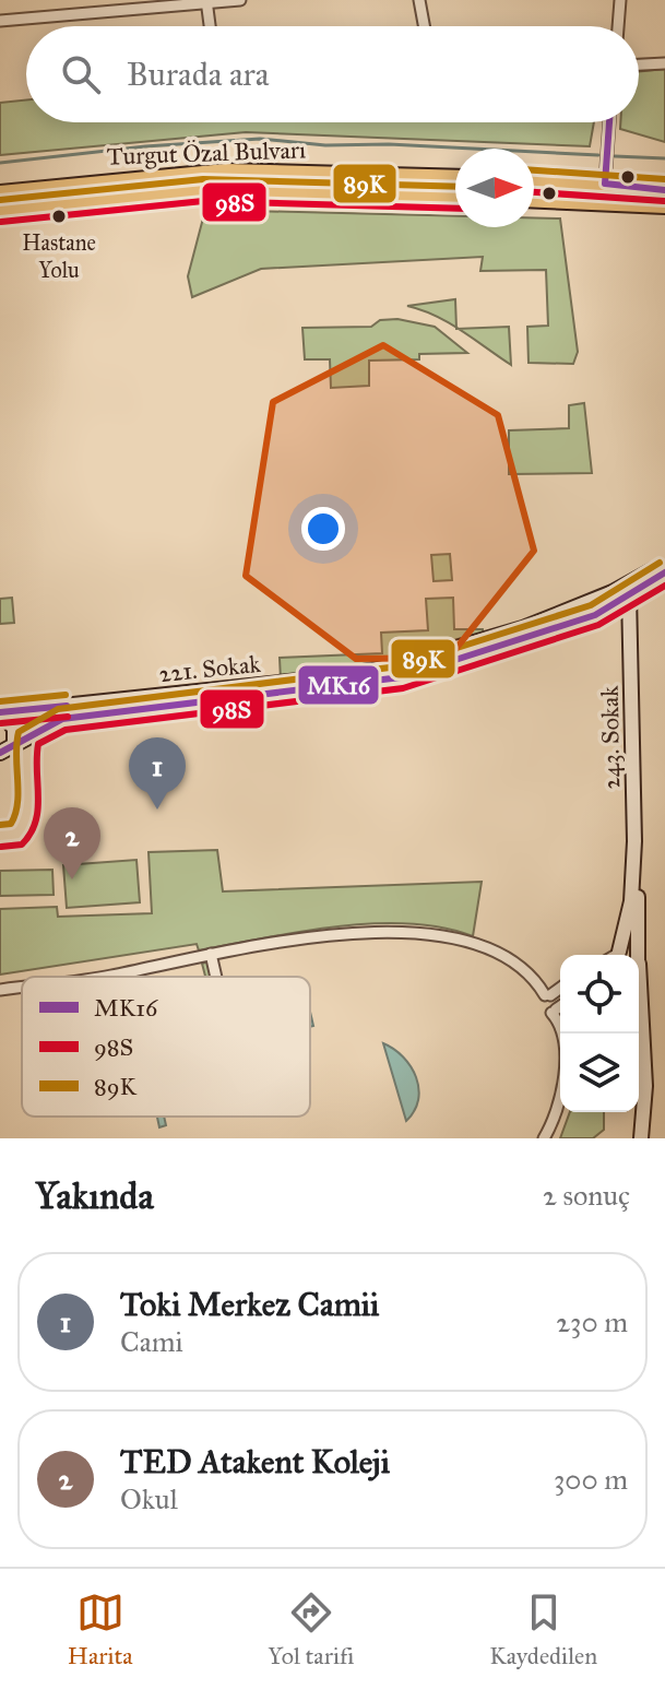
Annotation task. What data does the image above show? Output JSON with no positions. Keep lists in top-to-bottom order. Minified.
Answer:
{"streets":{"main road":["Turgut Özal Bulvarı"],"street":["221. Sokak","243. Sokak"]},"crossings":[["221. Sokak","243. Sokak"]],"places":["Hastane Yolu"],"lines":["transit line MK16","transit line 89K","transit line 98S"],"legend":["MK16","98S","89K"],"north":"right","page":{"search":"Burada ara","pins":["1","2"],"heading":["Yakında","2 sonuç"],"list":[{"mark":"1","name":"Toki Merkez Camii","note":"Cami","value":"230 m"},{"mark":"2","name":"TED Atakent Koleji","note":"Okul","value":"300 m"}],"nav":["Harita","Yol tarifi","Kaydedilen"]}}
